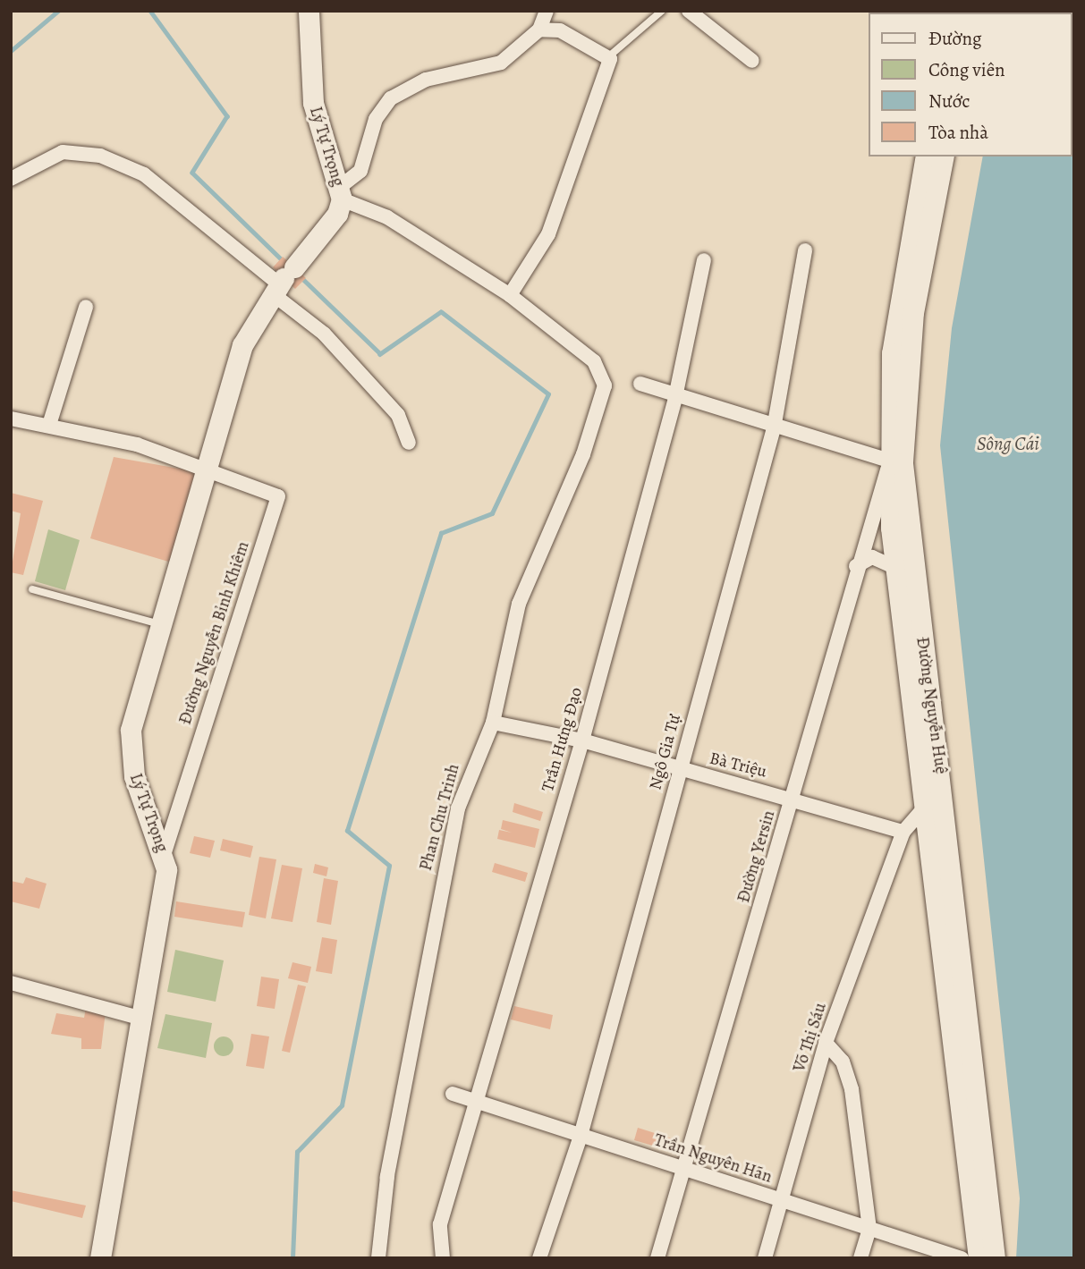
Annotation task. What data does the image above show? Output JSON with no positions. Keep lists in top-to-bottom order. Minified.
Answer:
{"streets":{"main road":["Lý Tự Trọng","Đường Nguyễn Huệ"],"street":["Đường Nguyễn Bỉnh Khiêm","Trần Hưng Đạo","Ngô Gia Tự","Bà Triệu","Phan Chu Trinh","Đường Yersin","Võ Thị Sáu","Trần Nguyên Hãn"]},"crossings":[["Lý Tự Trọng","Đường Nguyễn Bỉnh Khiêm"],["Đường Nguyễn Huệ","Đường Yersin"],["Trần Hưng Đạo","Bà Triệu"],["Trần Hưng Đạo","Trần Nguyên Hãn"],["Ngô Gia Tự","Bà Triệu"],["Ngô Gia Tự","Trần Nguyên Hãn"],["Bà Triệu","Phan Chu Trinh"],["Bà Triệu","Đường Yersin"],["Bà Triệu","Võ Thị Sáu"],["Đường Yersin","Trần Nguyên Hãn"],["Võ Thị Sáu","Trần Nguyên Hãn"]],"water":["Sông Cái"],"legend":["Đường","Công viên","Nước","Tòa nhà"]}
